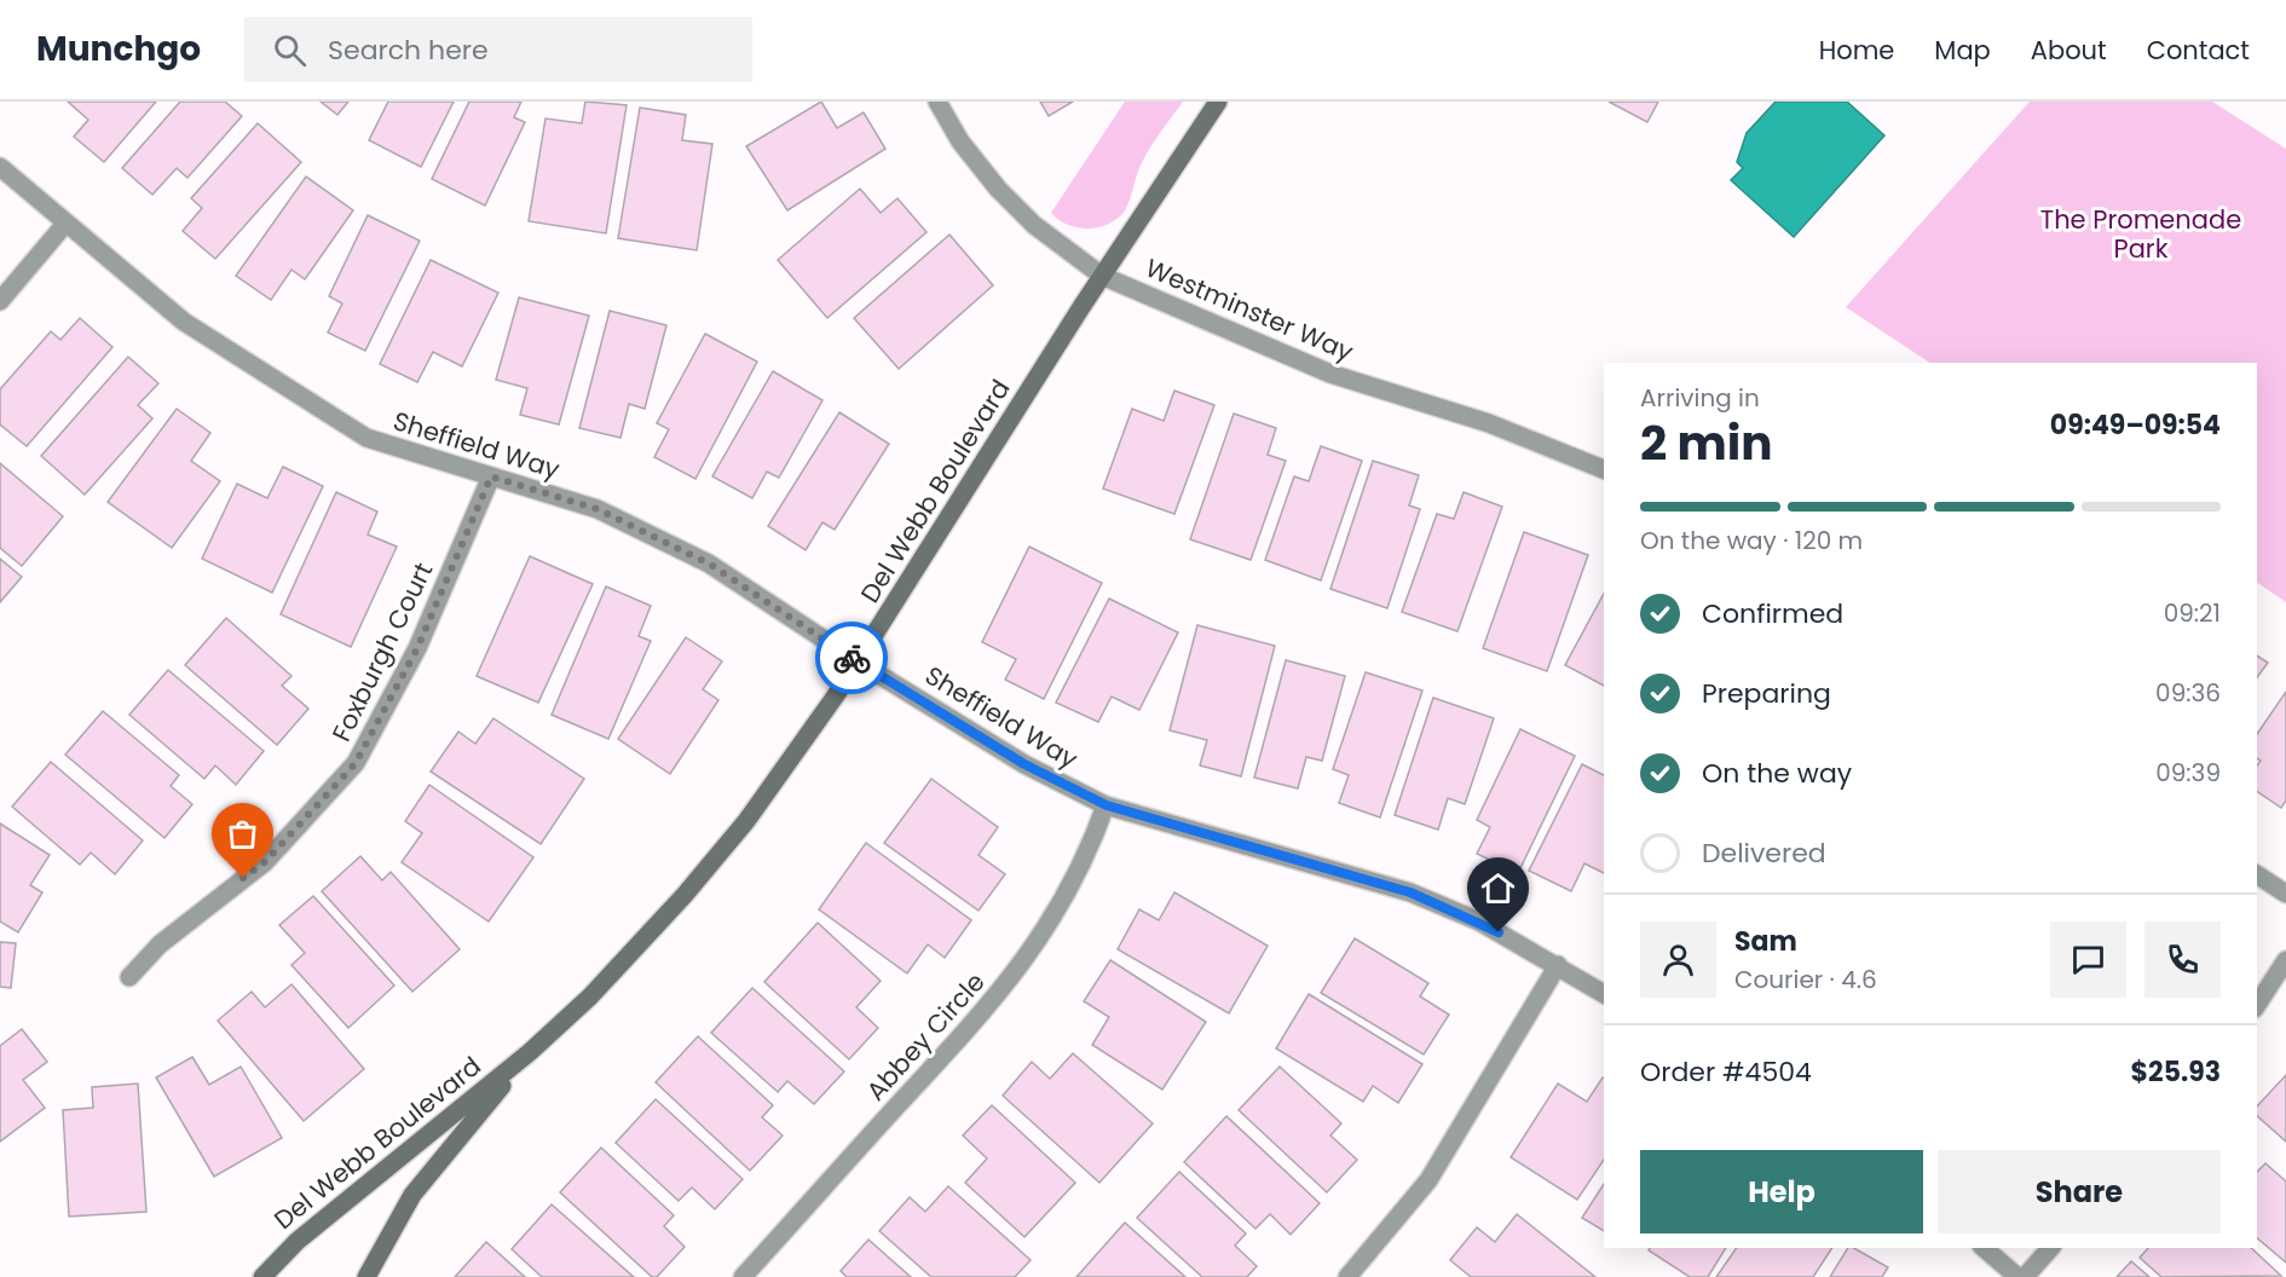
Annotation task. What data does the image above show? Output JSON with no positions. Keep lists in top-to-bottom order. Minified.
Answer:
{"streets":{"street":["Westminster Way","Sheffield Way","Del Webb Boulevard","Foxburgh Court","Abbey Circle"]},"crossings":[["Westminster Way","Del Webb Boulevard"],["Sheffield Way","Del Webb Boulevard"],["Sheffield Way","Foxburgh Court"],["Sheffield Way","Abbey Circle"]],"parks":["The Promenade Park"],"page":{"header":"Munchgo","search":"Search here","nav":["Home","Map","About","Contact"],"heading":["2 min","Arriving in","09:49–09:54"],"panel":["Sam","Courier · 4.6","Order #4504","$25.93"],"bar":"On the way · 120 m","list":[["Confirmed","09:21"],["Preparing","09:36"],["On the way","09:39"],"Delivered"],"buttons":["Help","Share"]}}
